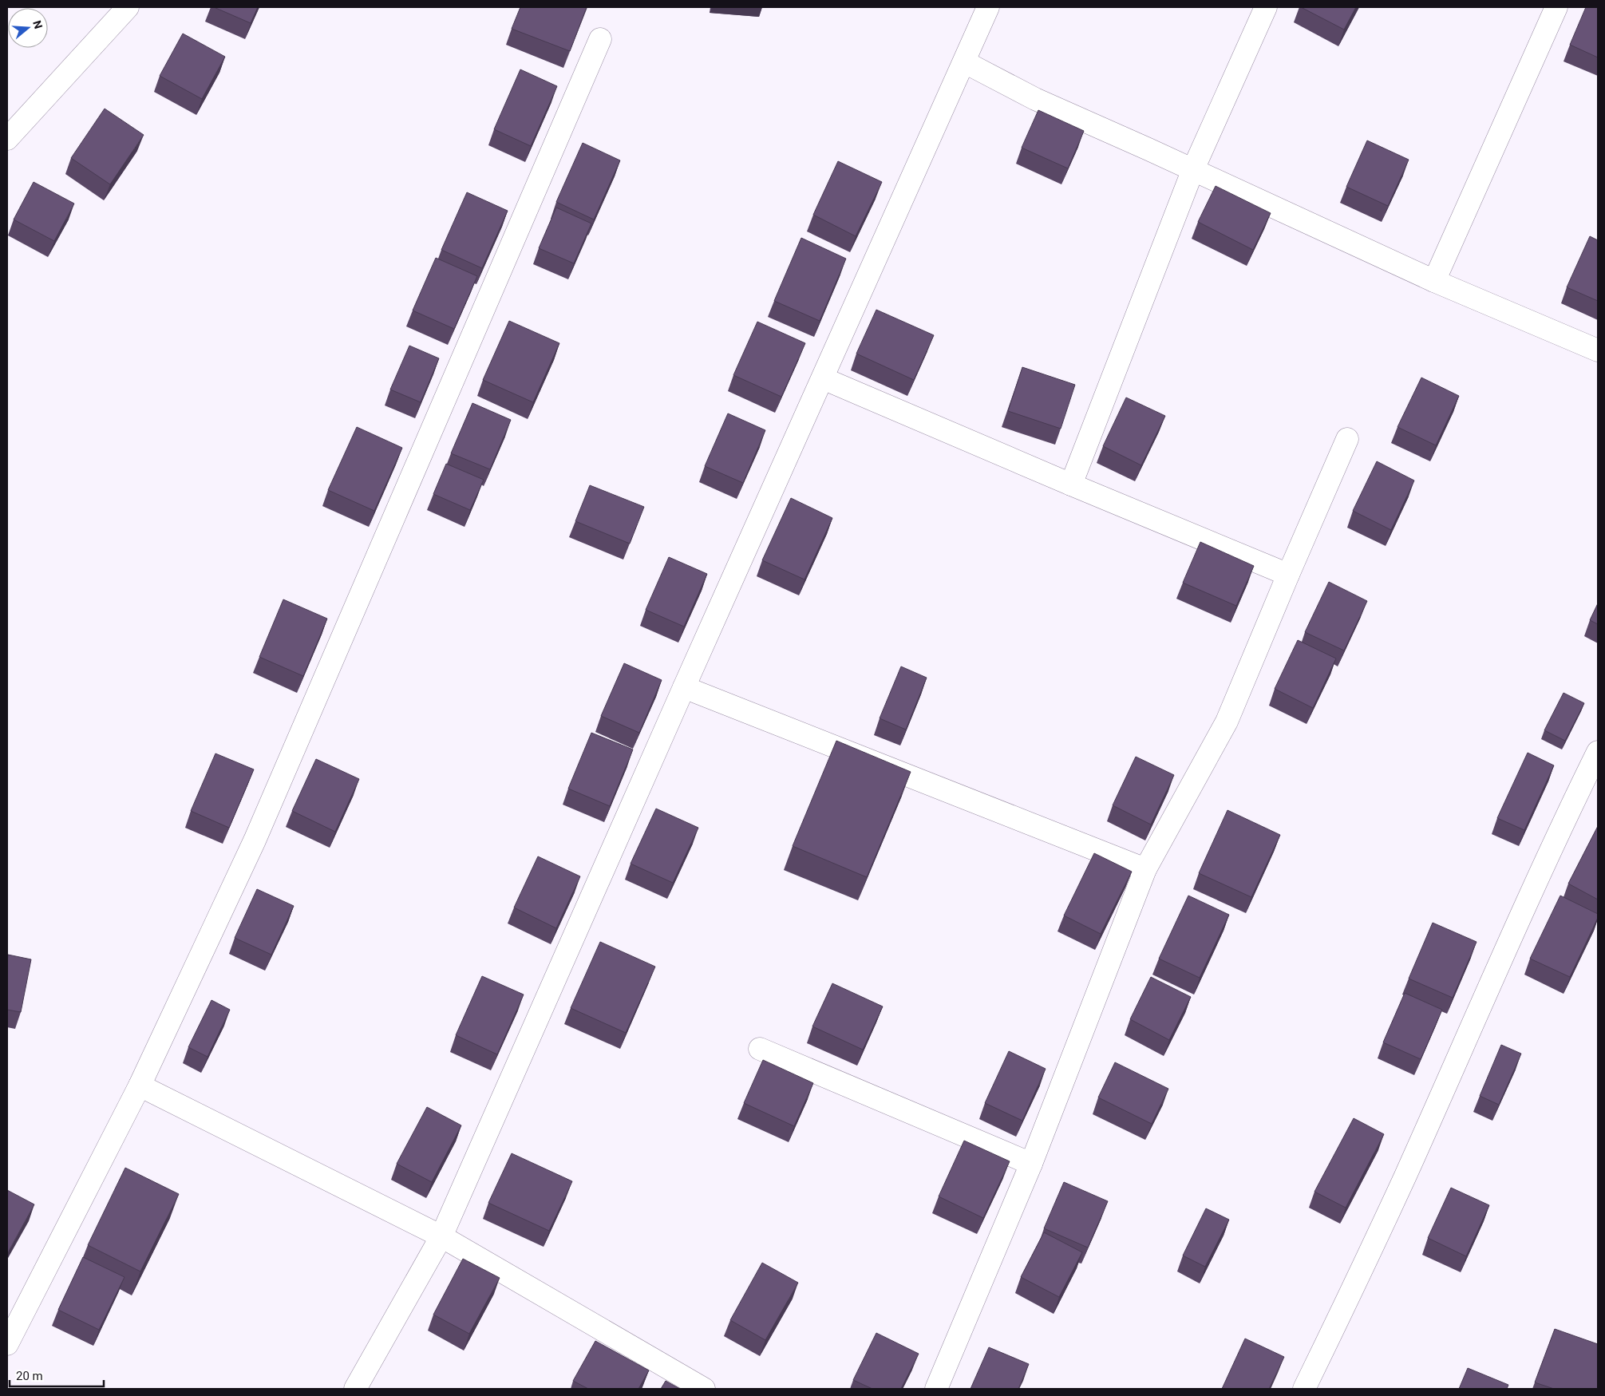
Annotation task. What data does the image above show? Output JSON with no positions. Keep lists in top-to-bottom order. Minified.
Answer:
{"scale_bar":"20 m","north":"right"}
